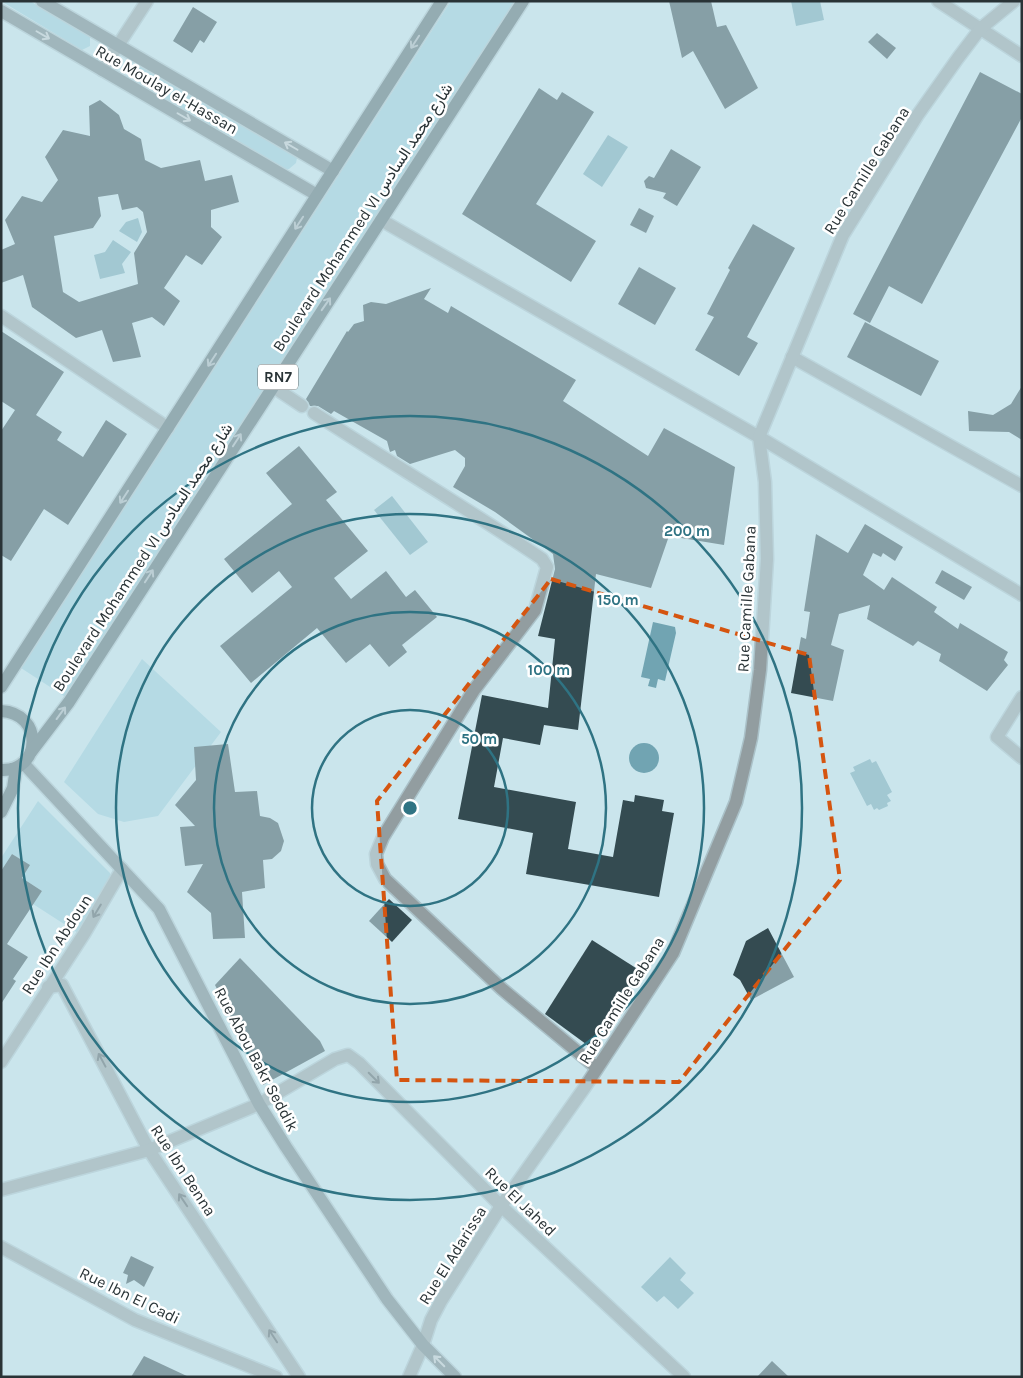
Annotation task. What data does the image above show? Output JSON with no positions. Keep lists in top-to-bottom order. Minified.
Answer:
{"streets":{"main road":["Boulevard Mohammed VI شارع محمد السادس","RN7"],"street":["Rue Moulay el-Hassan","Rue Camille Gabana","Rue Ibn Abdoun","Rue Abou Bakr Seddik","Rue Ibn Benna","Rue El Jahed","Rue El Adarissa","Rue Ibn El Cadi"]},"crossings":[["Rue Camille Gabana","Rue El Jahed"],["Rue Camille Gabana","Rue El Adarissa"],["Boulevard Mohammed VI شارع محمد السادس","RN7"],["RN7","Rue Abou Bakr Seddik"],["Rue Ibn Abdoun","Rue Abou Bakr Seddik"],["Rue Ibn Abdoun","Rue Ibn Benna"],["Rue Abou Bakr Seddik","Rue El Jahed"],["Rue Abou Bakr Seddik","Rue El Adarissa"],["Rue El Jahed","Rue El Adarissa"]],"one_way":["Rue Ibn Abdoun","Rue Ibn Benna","Rue El Jahed"],"rings":["200 m","150 m","100 m","50 m"]}
